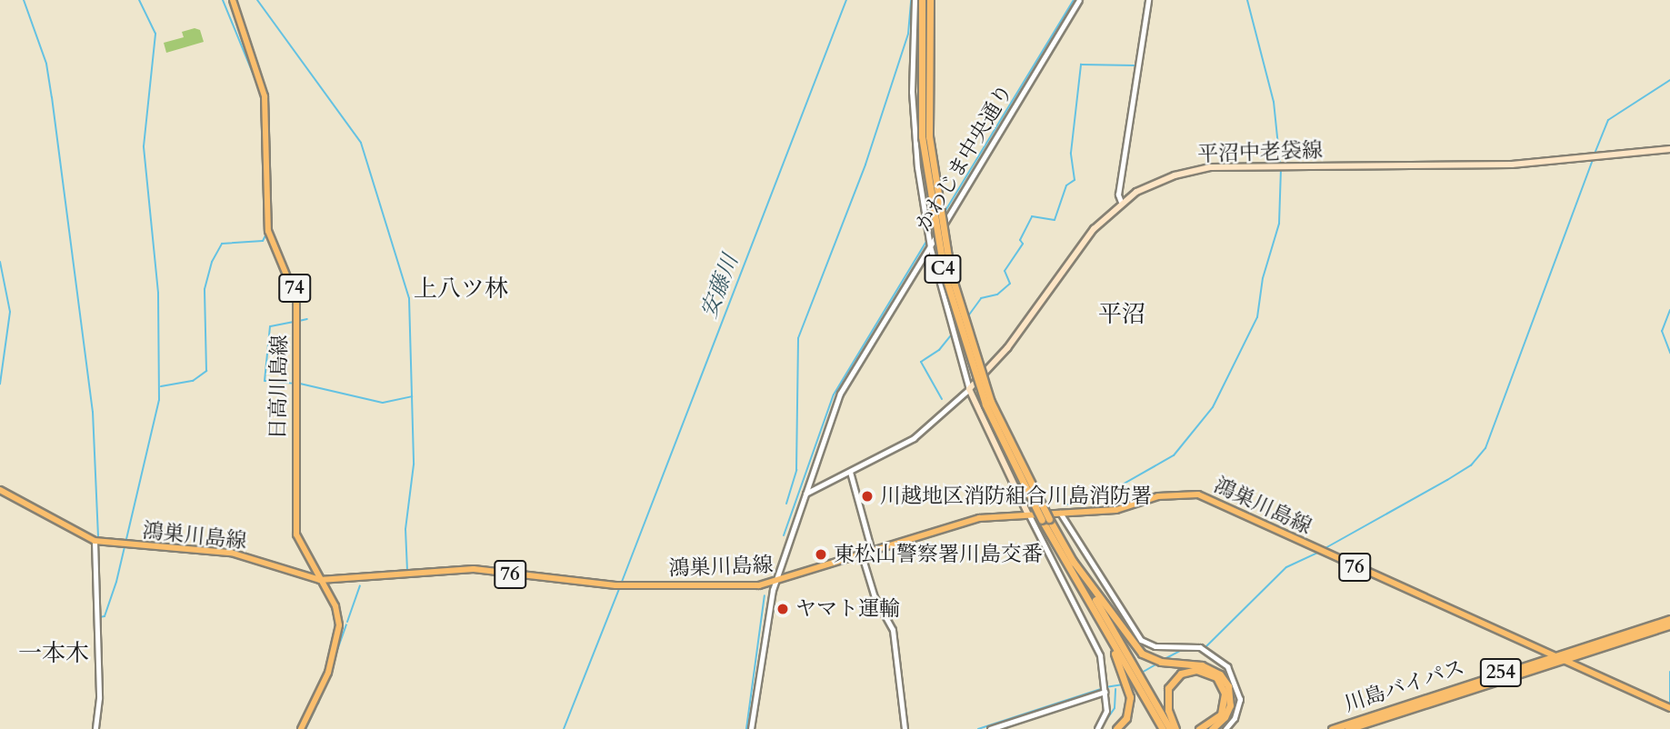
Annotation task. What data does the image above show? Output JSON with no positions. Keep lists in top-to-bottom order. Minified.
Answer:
{"streets":{"highway":["C4","254","川島バイパス"],"main road":["平沼中老袋線","74","日高川島線","鴻巣川島線","76"],"street":["かわじま中央通り"]},"crossings":[["かわじま中央通り","鴻巣川島線"],["日高川島線","鴻巣川島線"],["鴻巣川島線","川島バイパス"]],"districts":["上八ツ林","平沼","一本木"],"water":["安藤川"],"places":["川越地区消防組合川島消防署","東松山警察署川島交番","ヤマト運輸"]}
